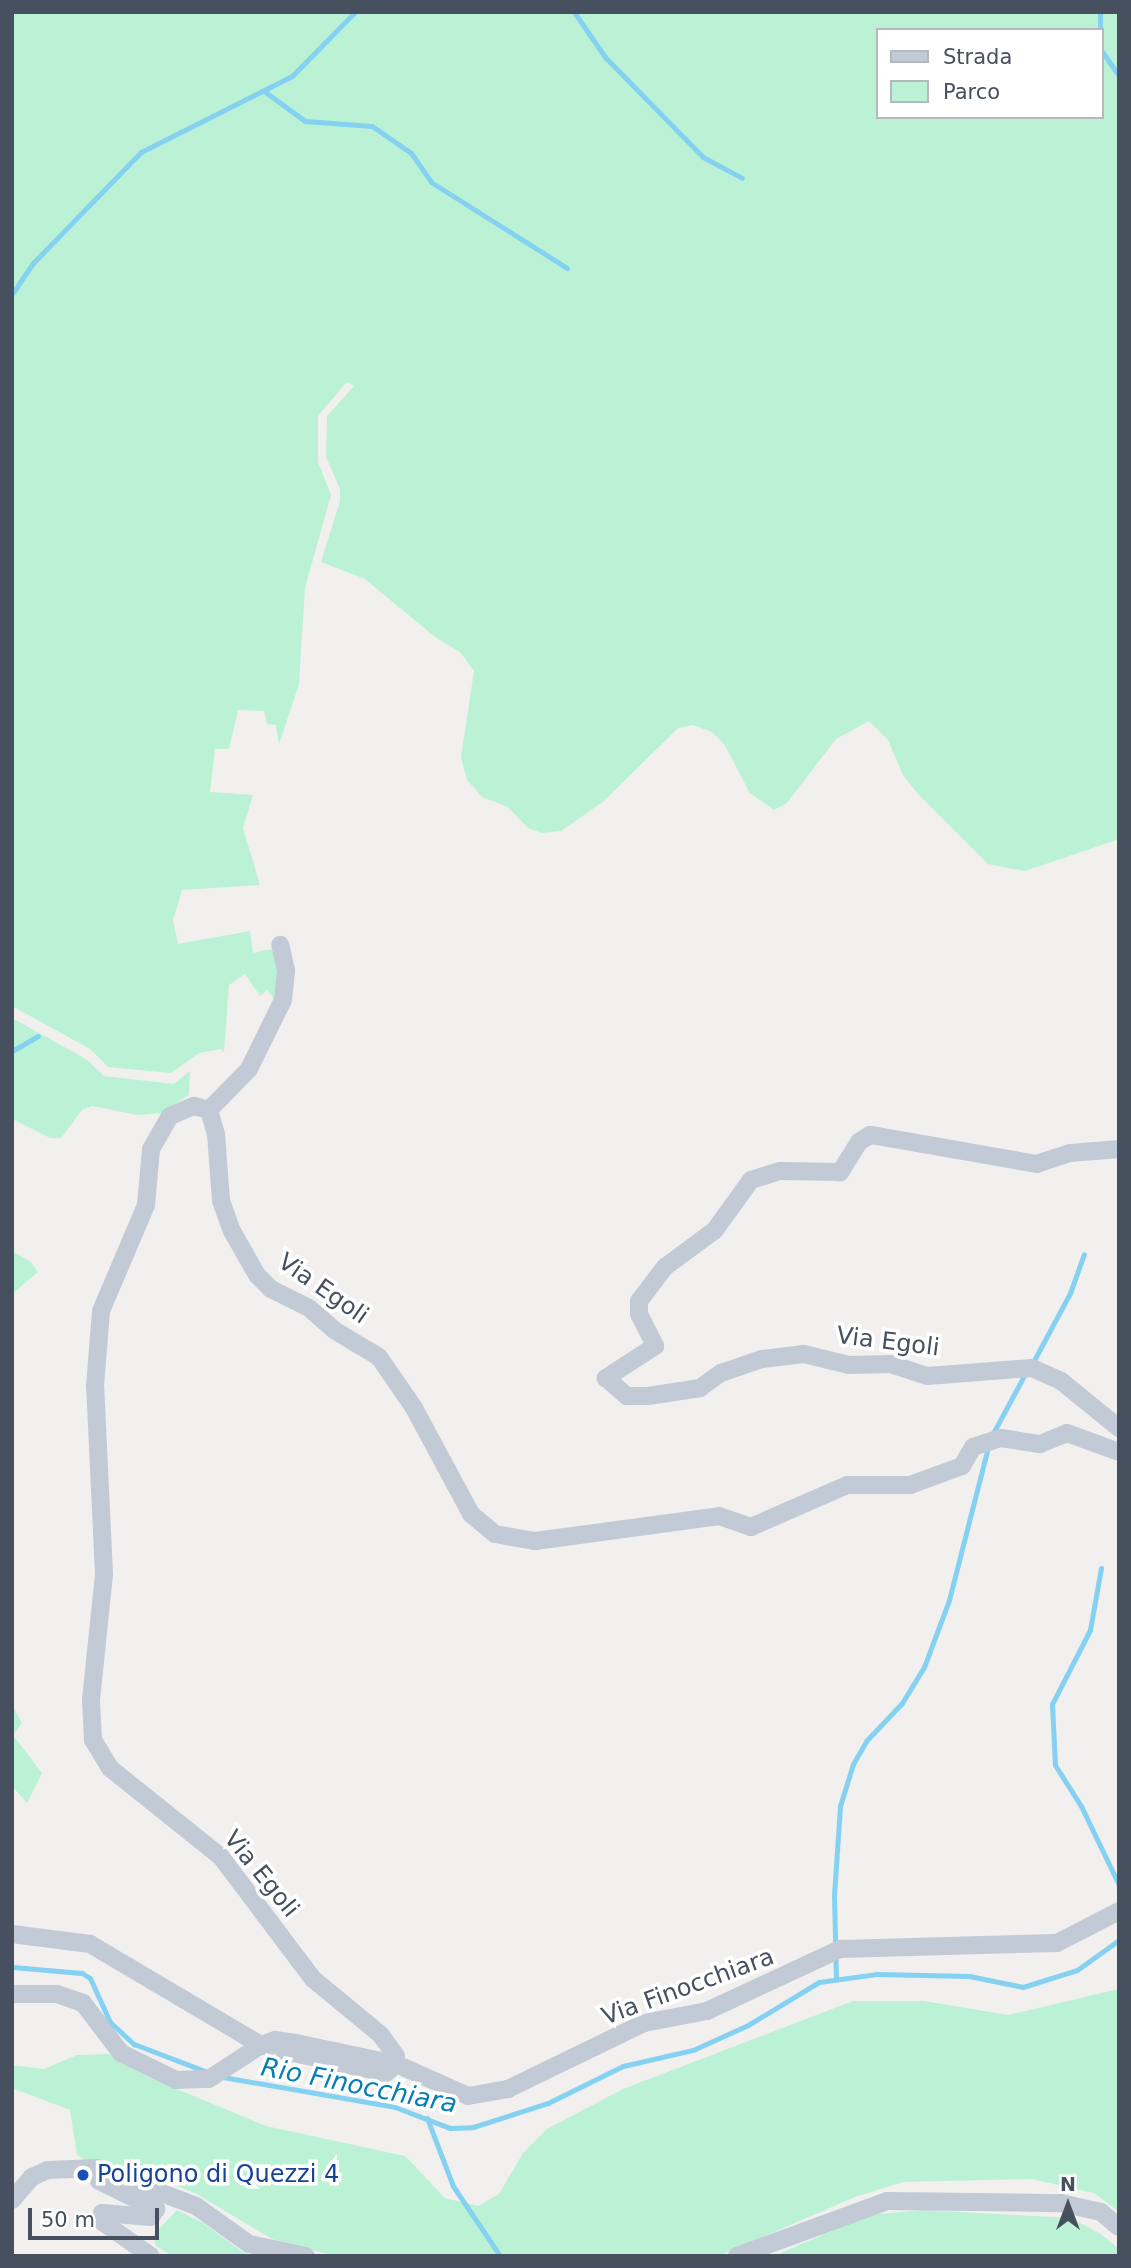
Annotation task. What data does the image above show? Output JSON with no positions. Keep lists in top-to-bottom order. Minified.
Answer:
{"streets":{"street":["Via Egoli","Via Finocchiara"]},"crossings":[["Via Egoli","Via Finocchiara"]],"water":["Rio Finocchiara"],"places":["Poligono di Quezzi 4"],"legend":["Strada","Parco"],"scale_bar":"50 m","north":"top"}
